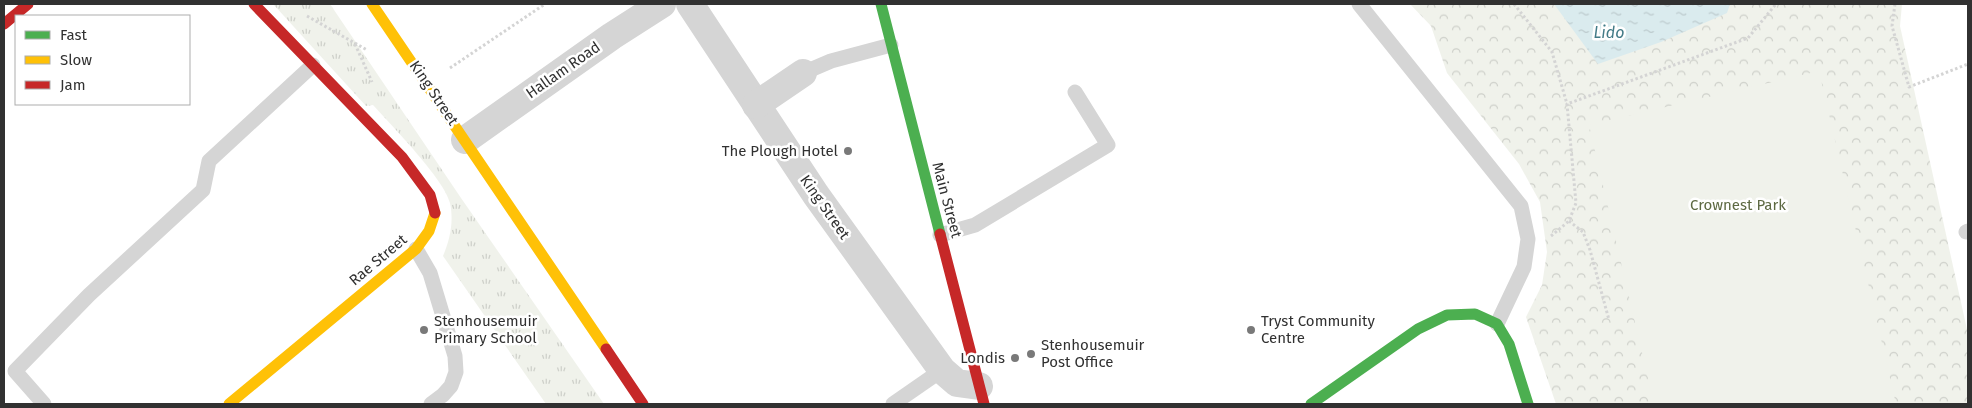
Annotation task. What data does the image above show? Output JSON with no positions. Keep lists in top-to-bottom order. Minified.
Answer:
{"streets":{"street":["Hallam Road","King Street","Main Street","Rae Street"]},"crossings":[["Hallam Road","King Street"],["King Street","Main Street"]],"water":["Lido"],"parks":["Crownest Park"],"places":["The Plough Hotel","Stenhousemuir Primary School","Tryst Community Centre","Stenhousemuir Post Office","Londis"],"legend":["Fast","Slow","Jam"]}
